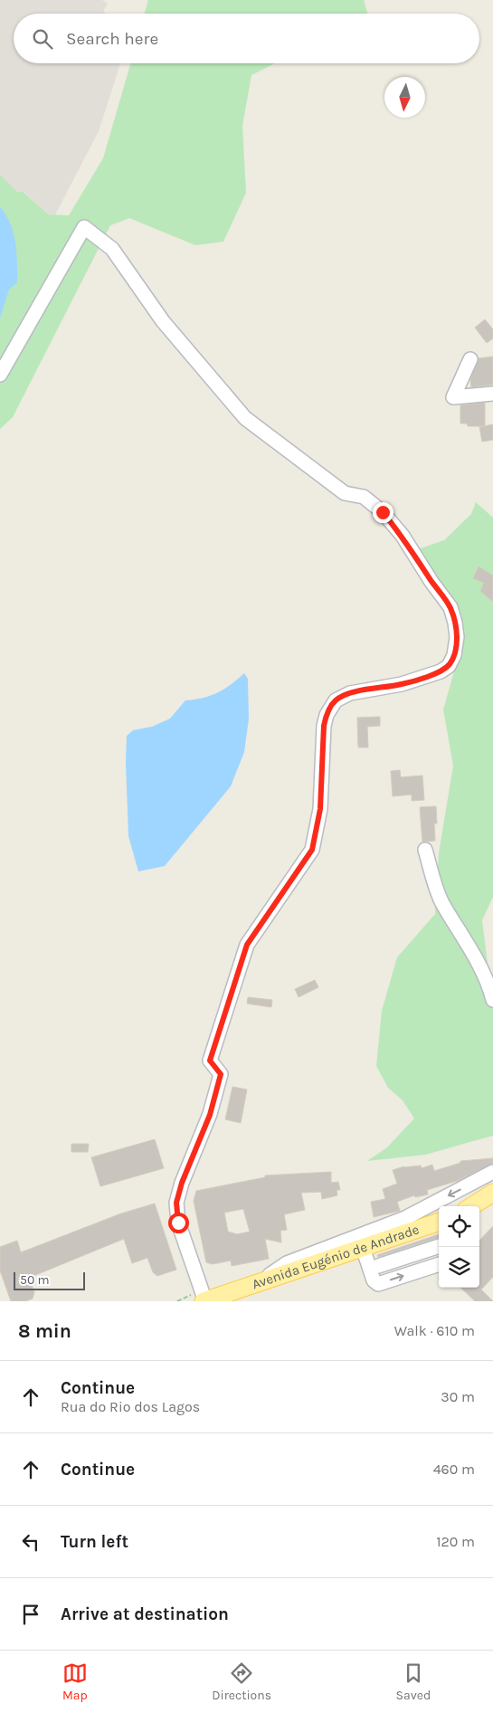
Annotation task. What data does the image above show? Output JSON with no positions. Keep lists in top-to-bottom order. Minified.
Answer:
{"streets":{"main road":["Avenida Eugénio de Andrade"]},"scale_bar":"50 m","north":"bottom","page":{"search":"Search here","scale":"50 m","heading":["8 min","Walk · 610 m"],"list":[["Continue","Rua do Rio dos Lagos","30 m"],["Continue","460 m"],["Turn left","120 m"],"Arrive at destination"],"nav":["Map","Directions","Saved"]}}
